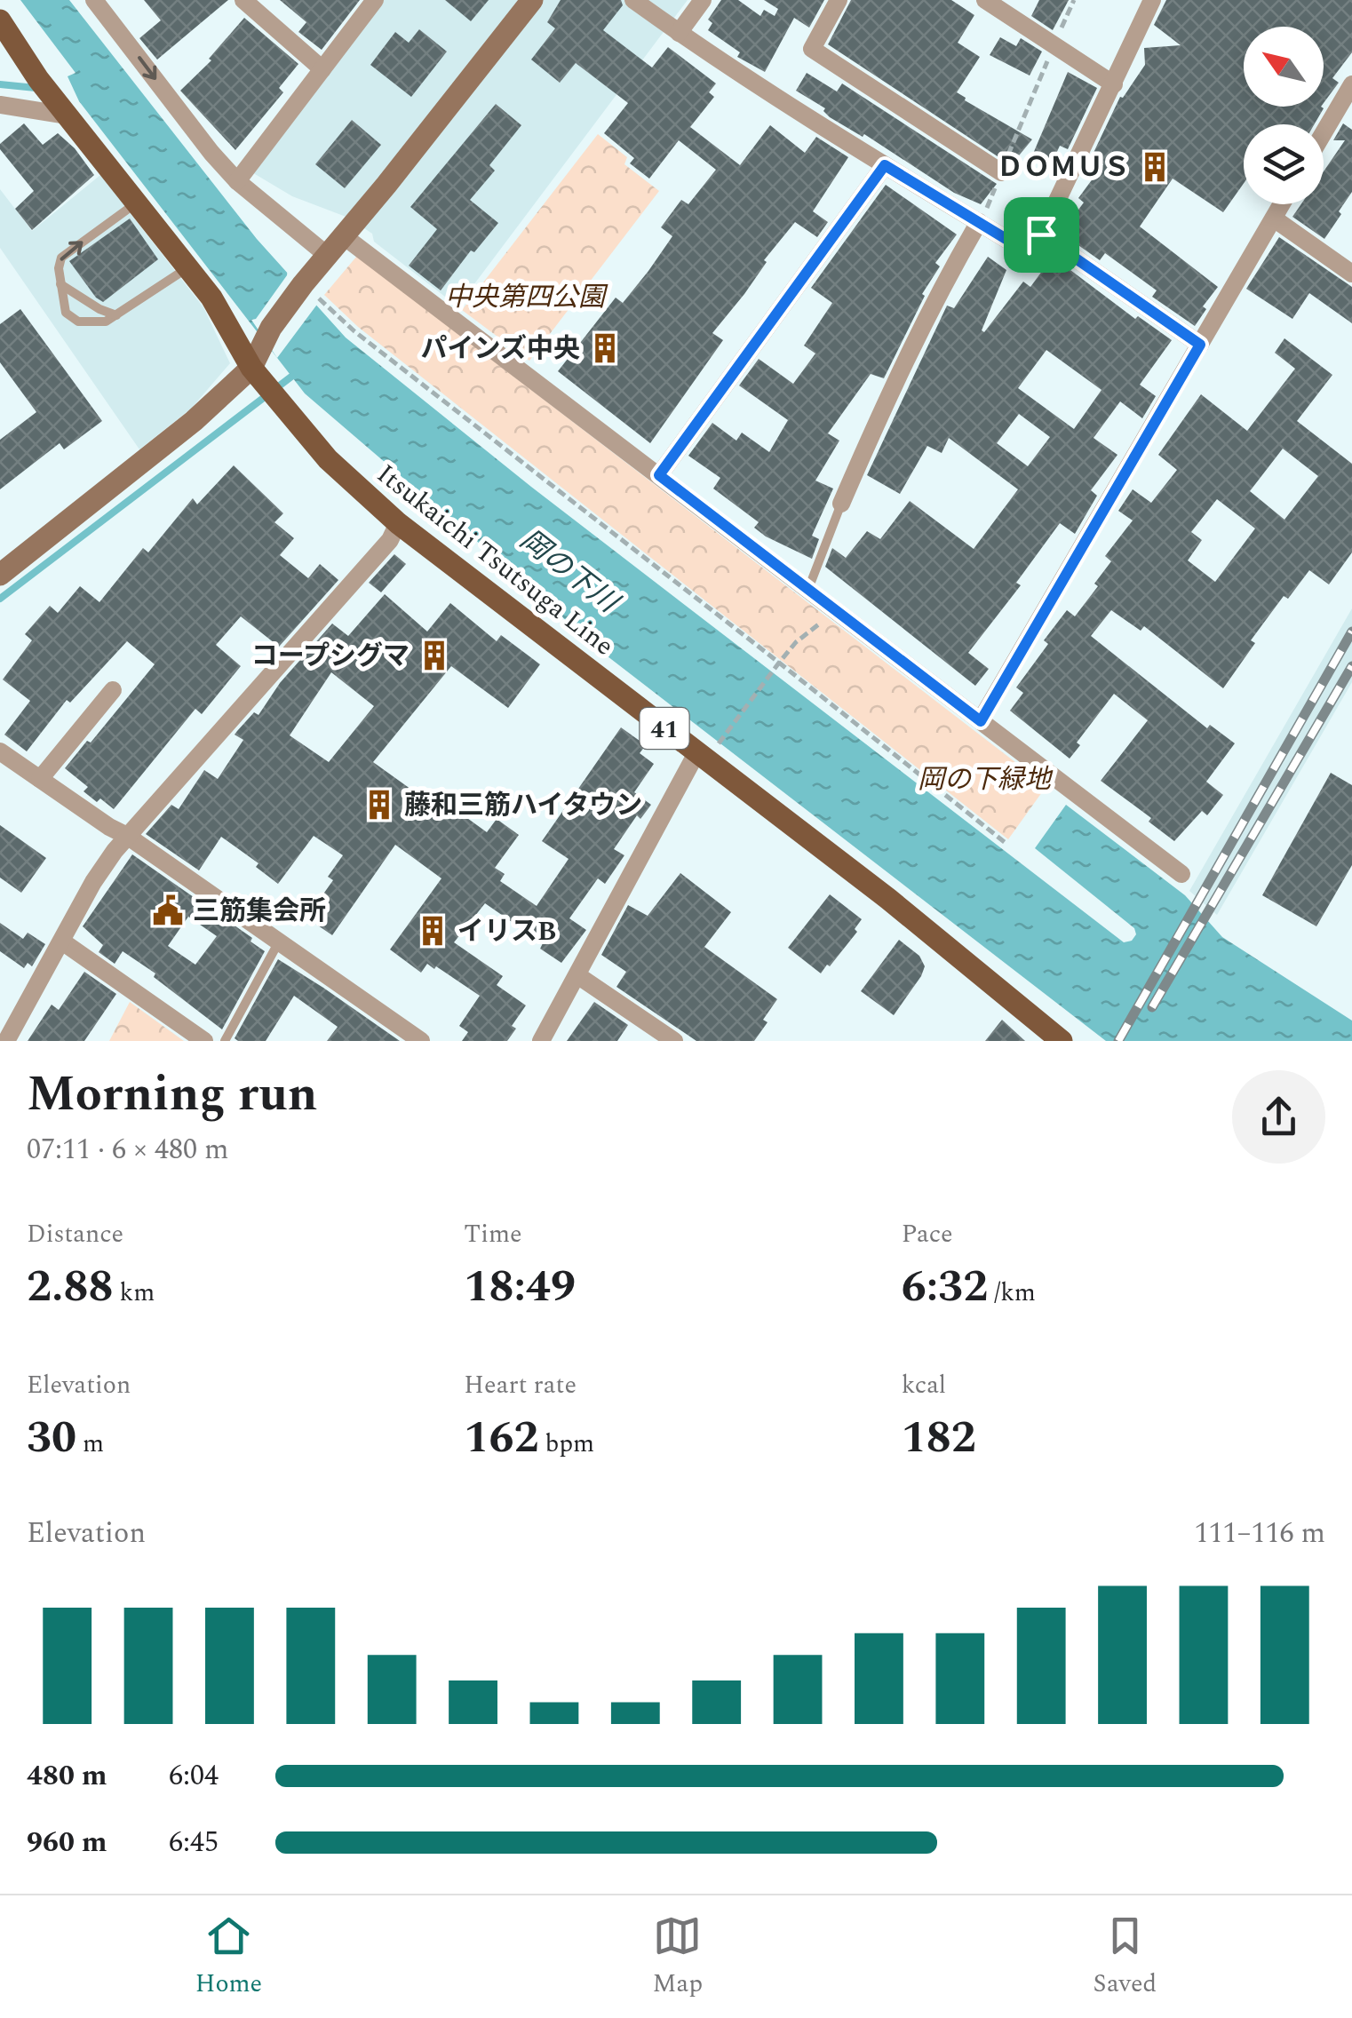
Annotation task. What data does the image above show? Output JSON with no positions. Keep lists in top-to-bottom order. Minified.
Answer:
{"streets":{"main road":["Itsukaichi Tsutsuga Line","41"]},"water":["岡の下川"],"parks":["中央第四公園","岡の下緑地"],"places":{"building":["ＤＯＭＵＳ","パインズ中央","コープシグマ","藤和三筋ハイタウン","イリスB"],"public building":["三筋集会所"]},"north":"top left","page":{"heading":["Morning run","07:11 · 6 × 480 m"],"stats":[["Distance","2.88 km"],["Time","18:49"],["Pace","6:32 /km"],["Elevation","30 m"],["Heart rate","162 bpm"],["kcal","182"]],"chart":["Elevation","111–116 m"],"list":[{"name":"480 m","note":"6:04"},{"name":"960 m","note":"6:45"}],"tabs":["Home","Map","Saved"]}}
